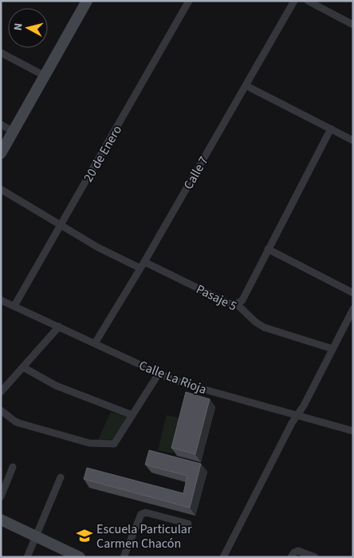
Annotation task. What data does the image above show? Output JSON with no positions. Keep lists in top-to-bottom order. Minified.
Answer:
{"streets":{"street":["20 de Enero","Calle 7","Pasaje 5","Calle La Rioja"]},"crossings":[["20 de Enero","Pasaje 5"],["20 de Enero","Calle La Rioja"],["Calle 7","Pasaje 5"],["Calle 7","Calle La Rioja"]],"places":{"school or university":["Escuela Particular Carmen Chacón"]},"north":"left"}
